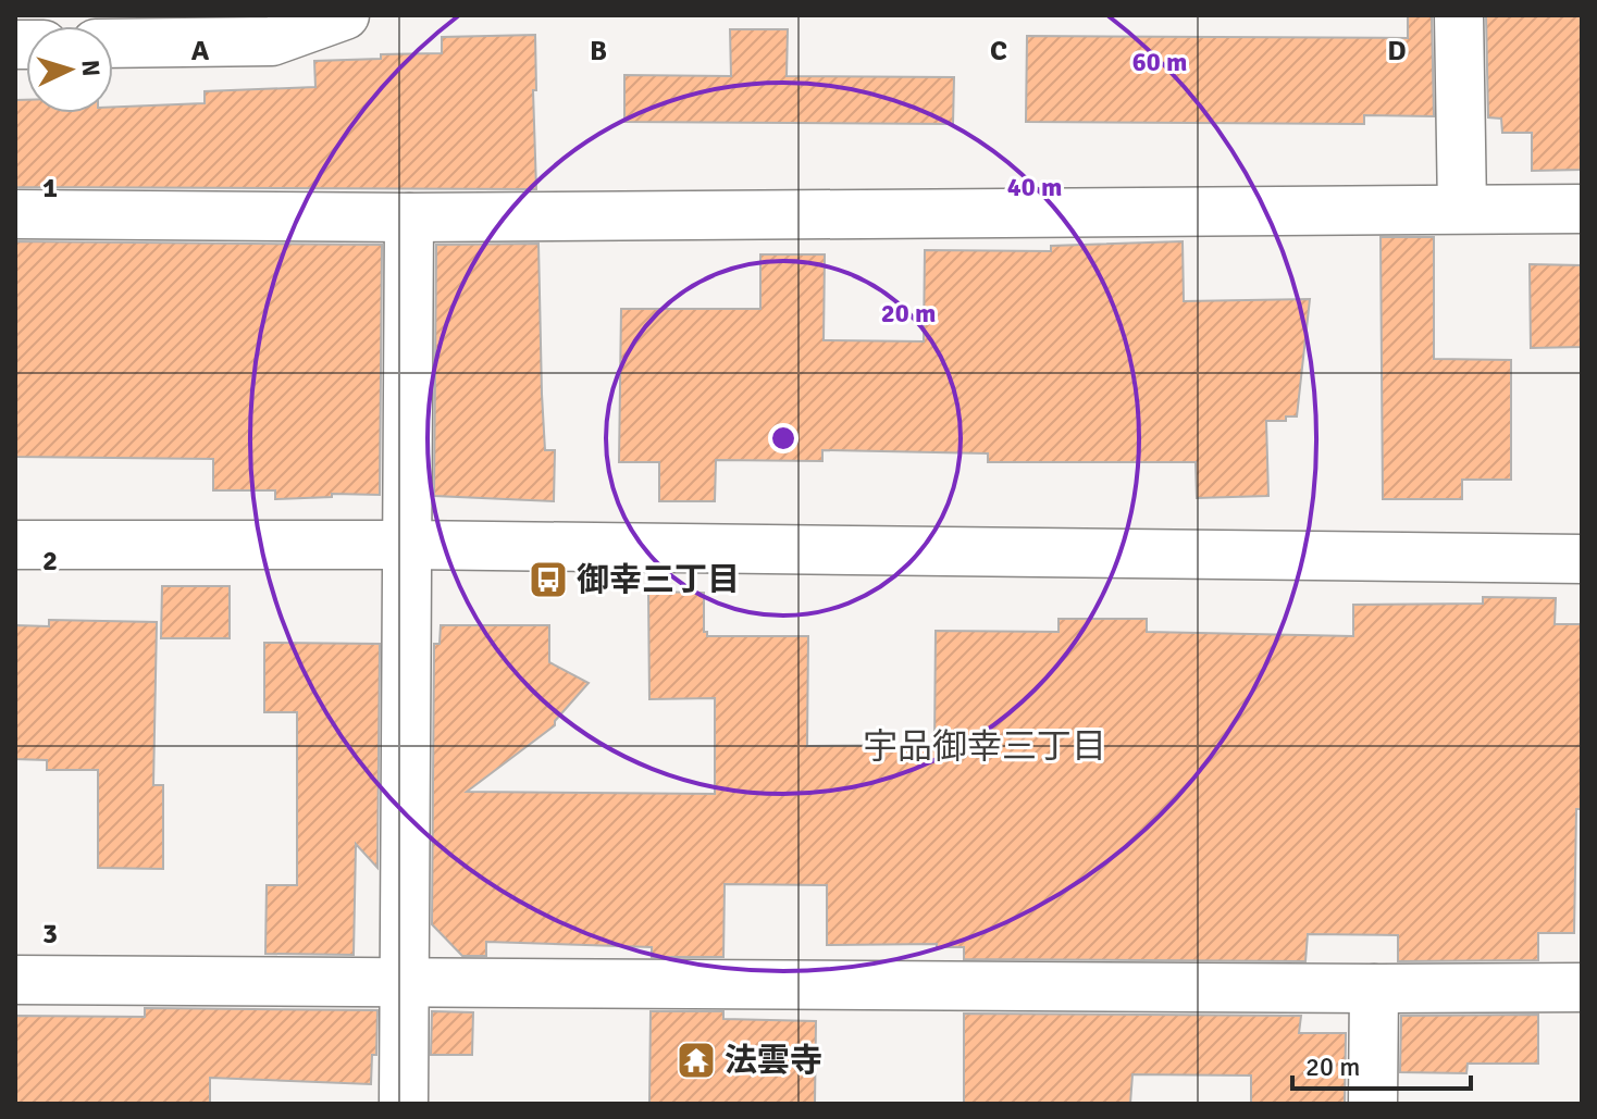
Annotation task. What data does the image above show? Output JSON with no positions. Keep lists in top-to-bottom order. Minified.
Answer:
{"districts":["宇品御幸三丁目"],"places":{"bus stop":["御幸三丁目"],"temple":["法雲寺"]},"scale_bar":"20 m","north":"right","grid":{"columns":["A","B","C","D"],"rows":["1","2","3"]},"rings":["60 m","40 m","20 m"]}
